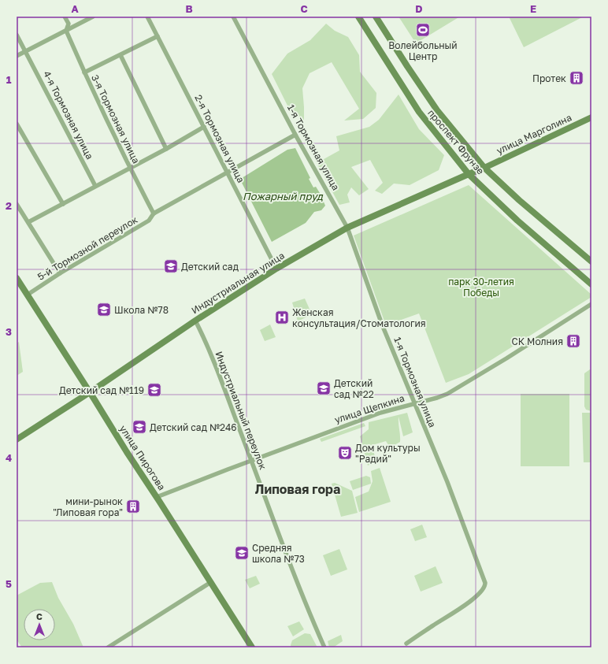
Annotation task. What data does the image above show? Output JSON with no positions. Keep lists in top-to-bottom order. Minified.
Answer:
{"streets":{"street":["4-я Тормозная улица","3-я Тормозная улица","улица Марголина","2-я Тормозная улица","проспект Фрунзе","1-я Тормозная улица","5-й Тормозной переулок","Индустриальная улица","улица Щепкина","Индустриальный переулок","улица Пирогова"]},"crossings":[["3-я Тормозная улица","5-й Тормозной переулок"],["улица Марголина","проспект Фрунзе"],["улица Марголина","Индустриальная улица"],["2-я Тормозная улица","5-й Тормозной переулок"],["2-я Тормозная улица","Индустриальная улица"],["проспект Фрунзе","Индустриальная улица"],["1-я Тормозная улица","5-й Тормозной переулок"],["1-я Тормозная улица","Индустриальная улица"],["1-я Тормозная улица","улица Щепкина"],["5-й Тормозной переулок","улица Пирогова"],["Индустриальная улица","Индустриальный переулок"],["Индустриальная улица","улица Пирогова"],["улица Щепкина","Индустриальный переулок"],["улица Щепкина","улица Пирогова"]],"districts":["Липовая гора"],"water":["Пожарный пруд"],"parks":["парк 30-летия Победы"],"places":{"sports":["Волейбольный Центр"],"building":["Протек","СК Молния","мини-рынок \"Липовая гора\""],"school or university":["Детский сад","Школа №78","Детский сад №22","Детский сад №119","Детский сад №246","Средняя школа №73"],"hospital":["Женская консультация/Стоматология"],"theatre":["Дом культуры \"Радий\""]},"north":"top","grid":{"columns":["A","B","C","D","E"],"rows":["1","2","3","4","5"]}}
